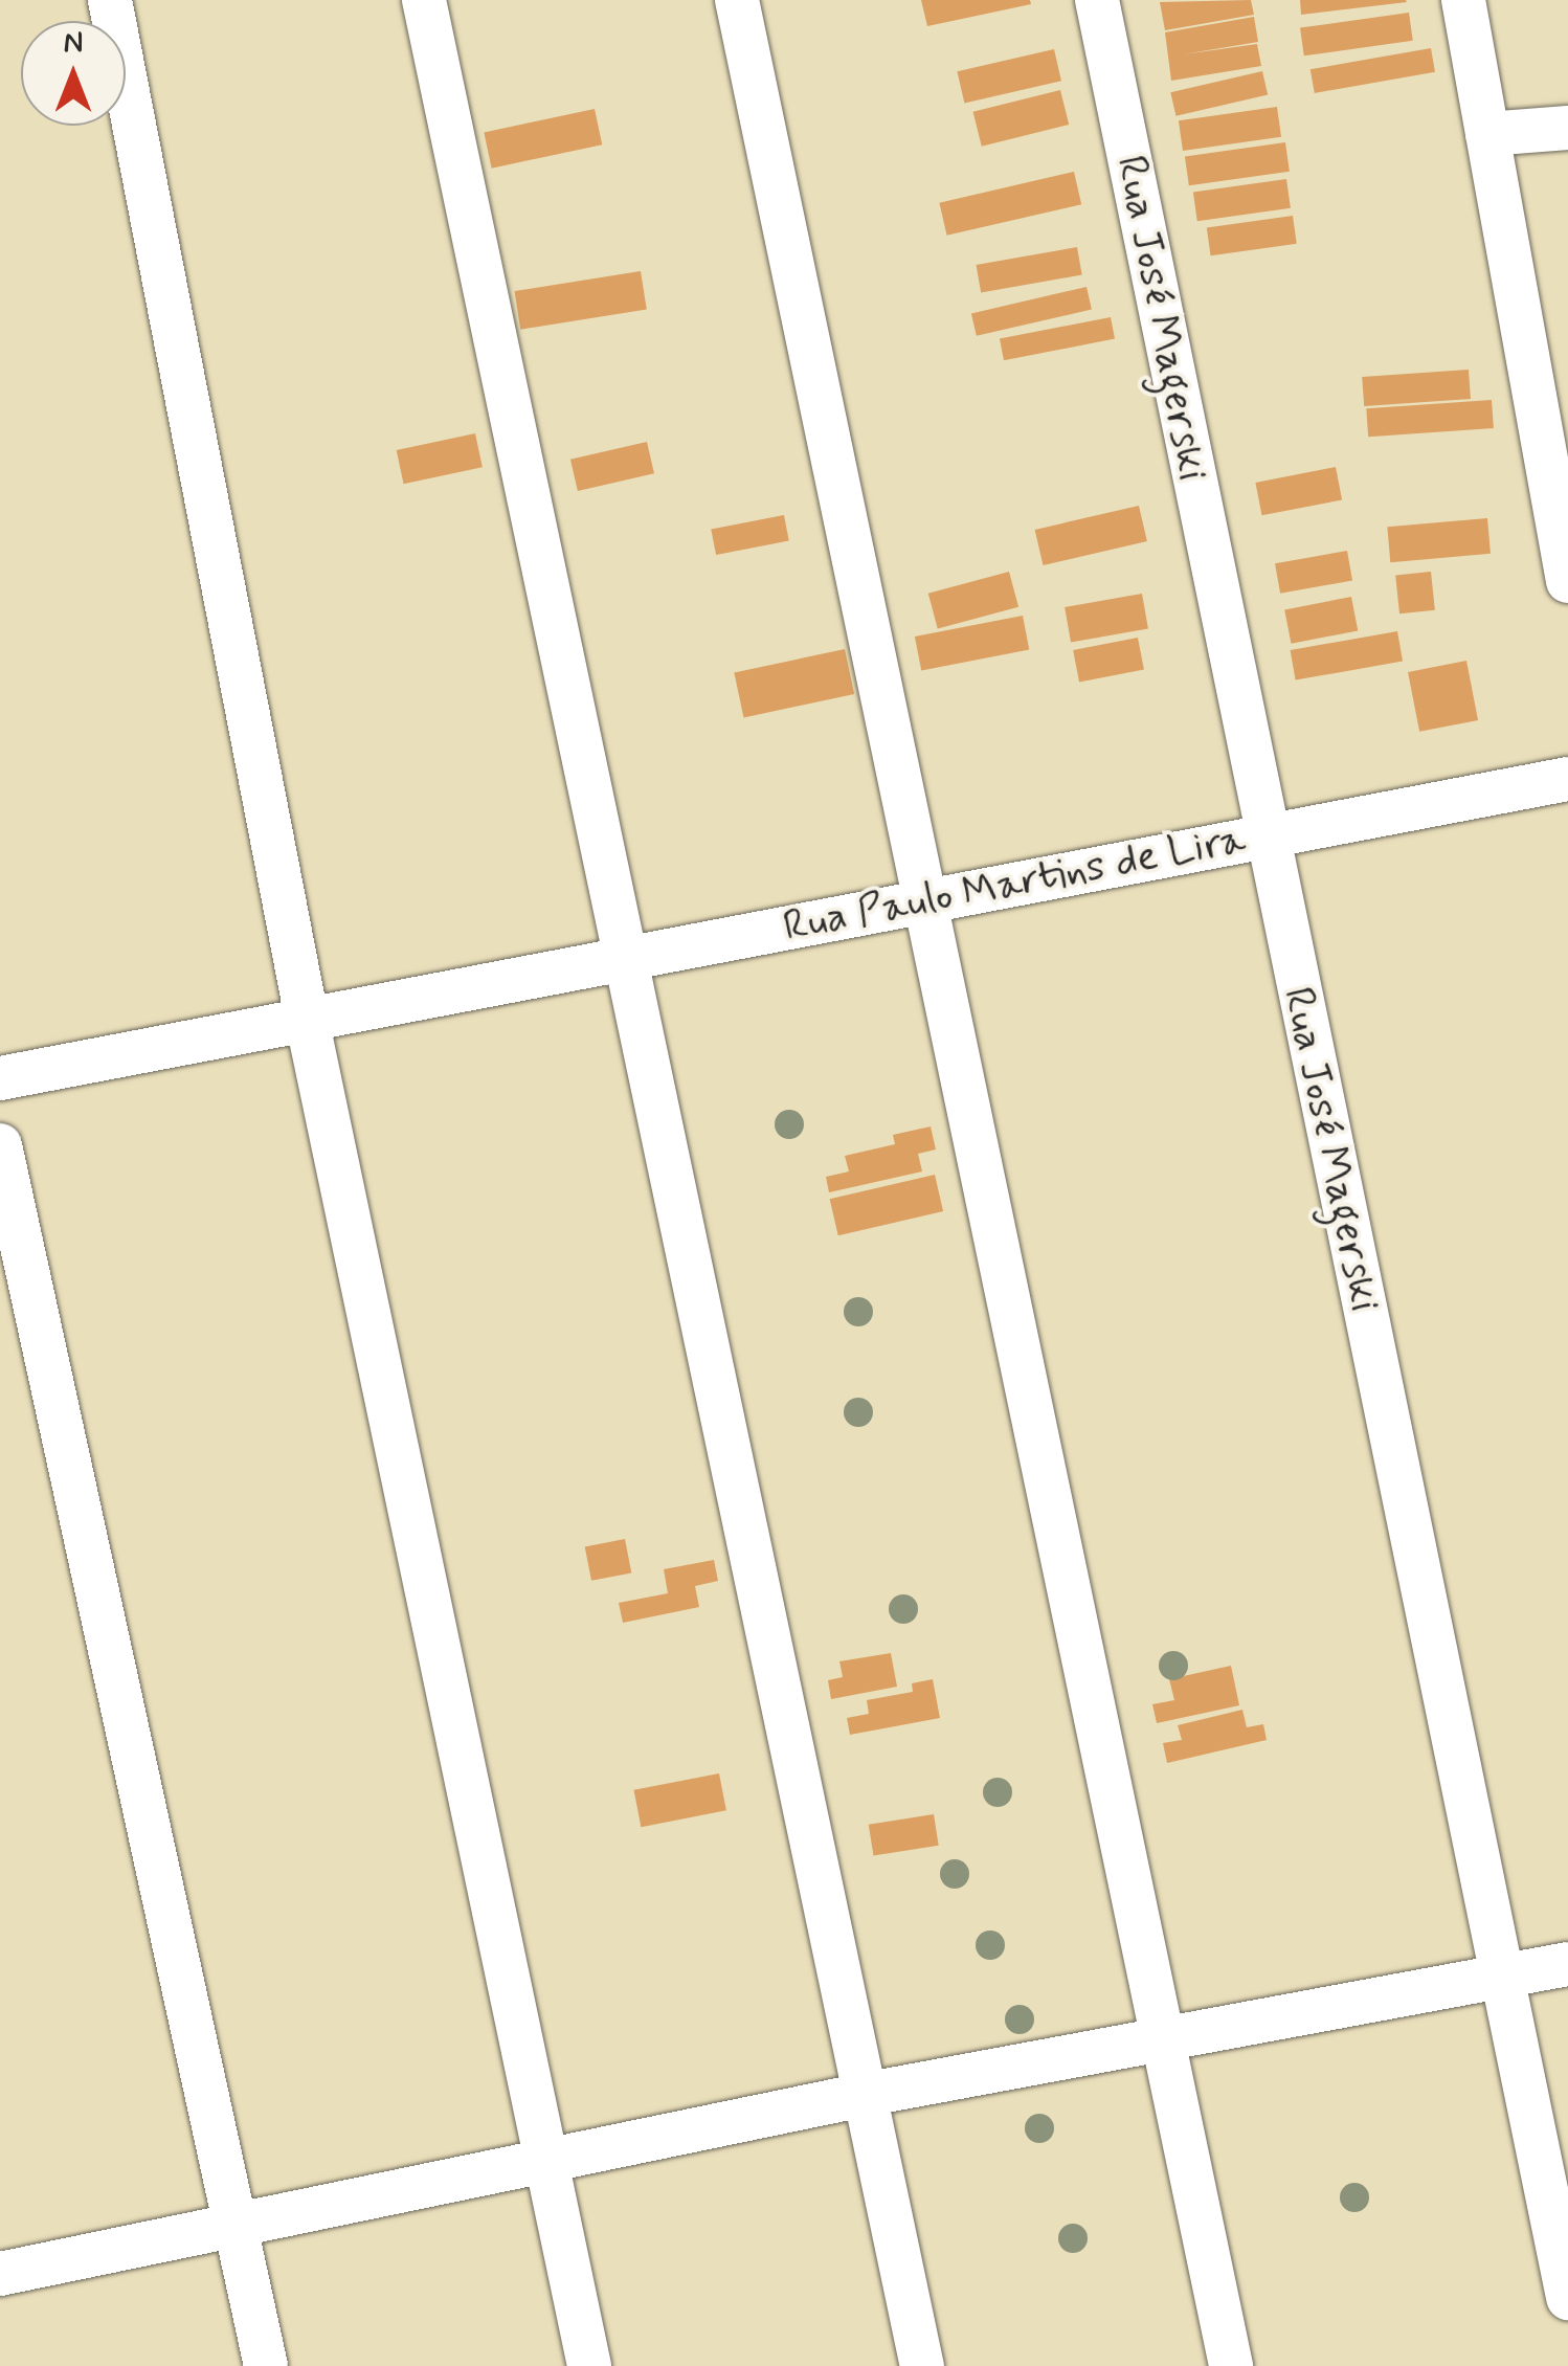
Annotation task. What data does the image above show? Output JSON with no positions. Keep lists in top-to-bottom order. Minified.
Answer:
{"streets":{"street":["Rua José Magerski","Rua Paulo Martins de Lira"]},"crossings":[["Rua José Magerski","Rua Paulo Martins de Lira"]],"north":"top"}
